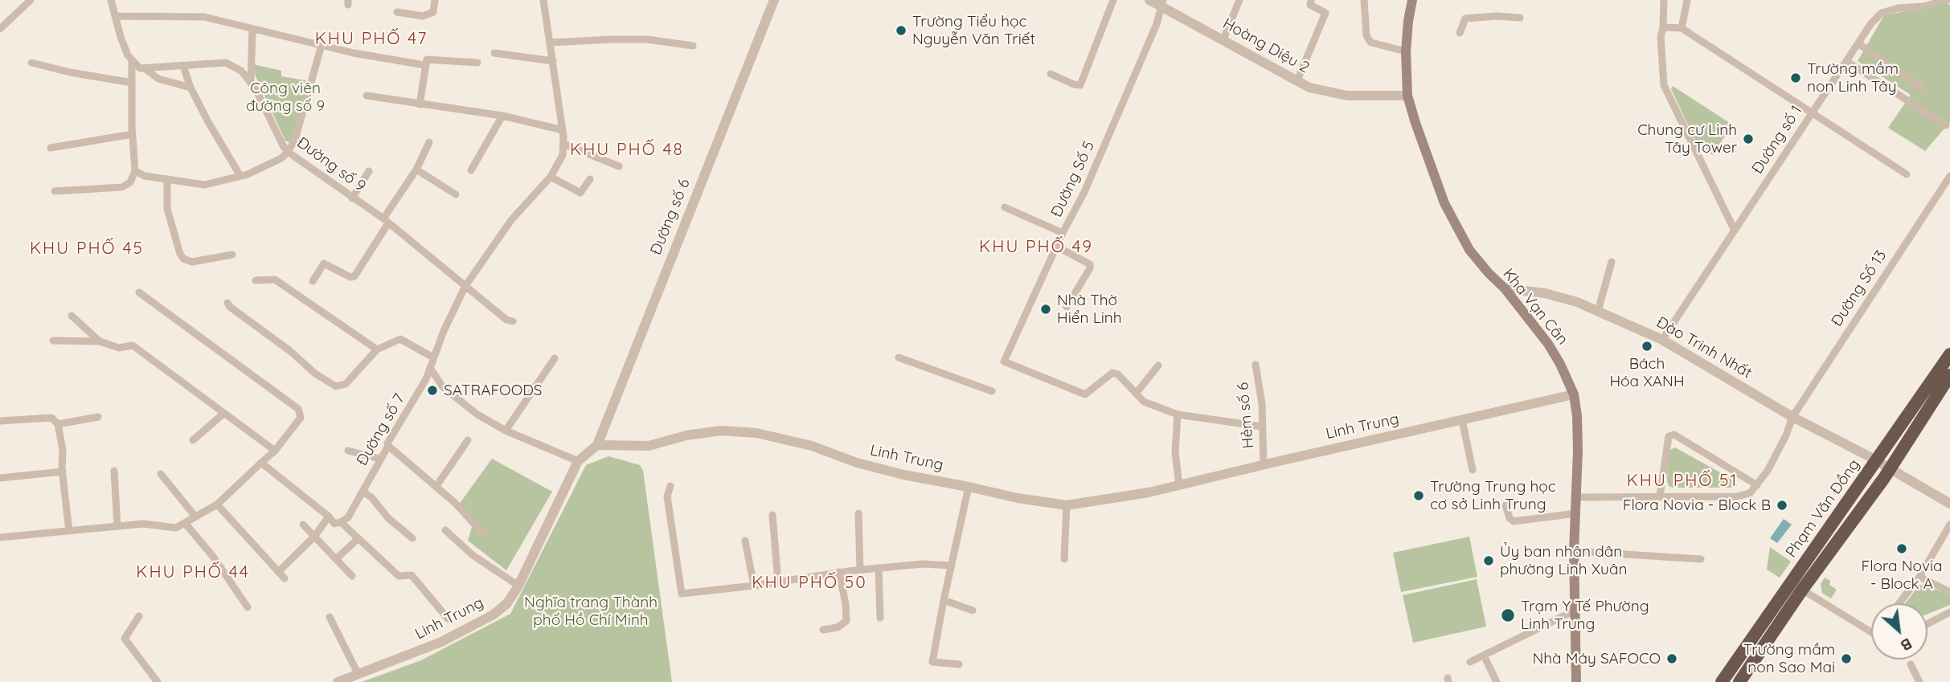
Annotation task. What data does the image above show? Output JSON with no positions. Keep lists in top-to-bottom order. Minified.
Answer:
{"streets":{"highway":["Phạm Văn Đồng"],"main road":["Kha Vạn Cân"],"street":["Hoàng Diệu 2","Đường số 1","Đường số 9","Đường Số 5","Đường số 6","Đường Số 13","Đào Trinh Nhất","Hẻm số 6","Linh Trung","Đường số 7"]},"crossings":[["Hoàng Diệu 2","Đường Số 5"],["Hoàng Diệu 2","Kha Vạn Cân"],["Đường số 1","Đào Trinh Nhất"],["Đường số 9","Đường số 7"],["Đường số 6","Linh Trung"],["Đường Số 13","Đào Trinh Nhất"],["Kha Vạn Cân","Đào Trinh Nhất"],["Kha Vạn Cân","Linh Trung"],["Đào Trinh Nhất","Phạm Văn Đồng"],["Hẻm số 6","Linh Trung"]],"districts":["KHU PHỐ 47","KHU PHỐ 48","KHU PHỐ 49","KHU PHỐ 45","KHU PHỐ 51","KHU PHỐ 44","KHU PHỐ 50"],"parks":["Công viên đường số 9","Nghĩa trang Thành phố Hồ Chí Minh"],"places":["Trường Tiểu học Nguyễn Văn Triết","Trường mầm non Linh Tây","Chung cư Linh Tây Tower","Nhà Thờ Hiển Linh","Bách Hóa XANH","SATRAFOODS","Trường Trung học cơ sở Linh Trung","Flora Novia - Block B","Flora Novia - Block A","Ủy ban nhân dân phường Linh Xuân","Trạm Y Tế Phường Linh Trung","Nhà Máy SAFOCO","Trường mầm non Sao Mai"],"north":"bottom right"}
